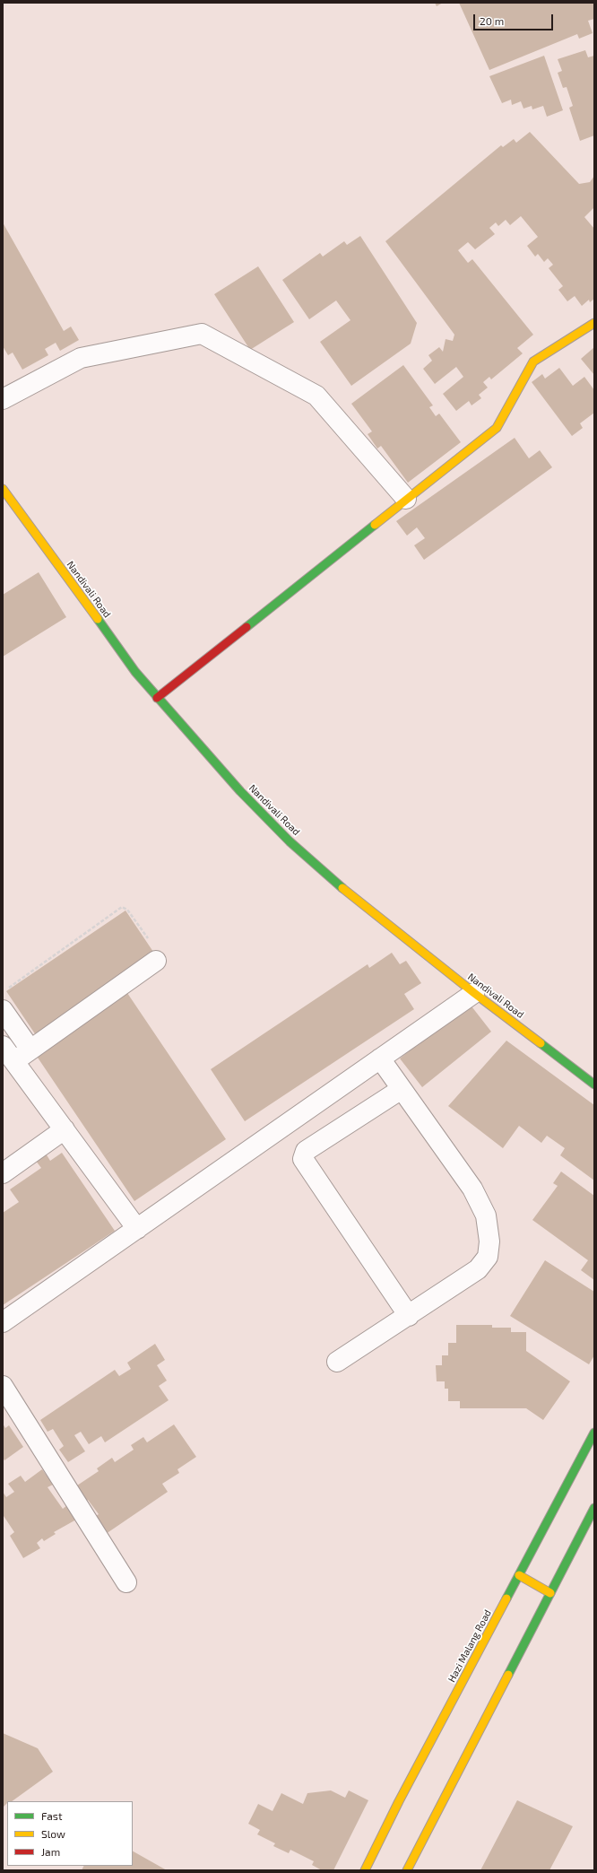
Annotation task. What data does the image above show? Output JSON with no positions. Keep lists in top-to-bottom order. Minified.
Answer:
{"streets":{"street":["Nandivali Road","Hazi Malang Road"]},"legend":["Fast","Slow","Jam"],"scale_bar":"20 m"}
